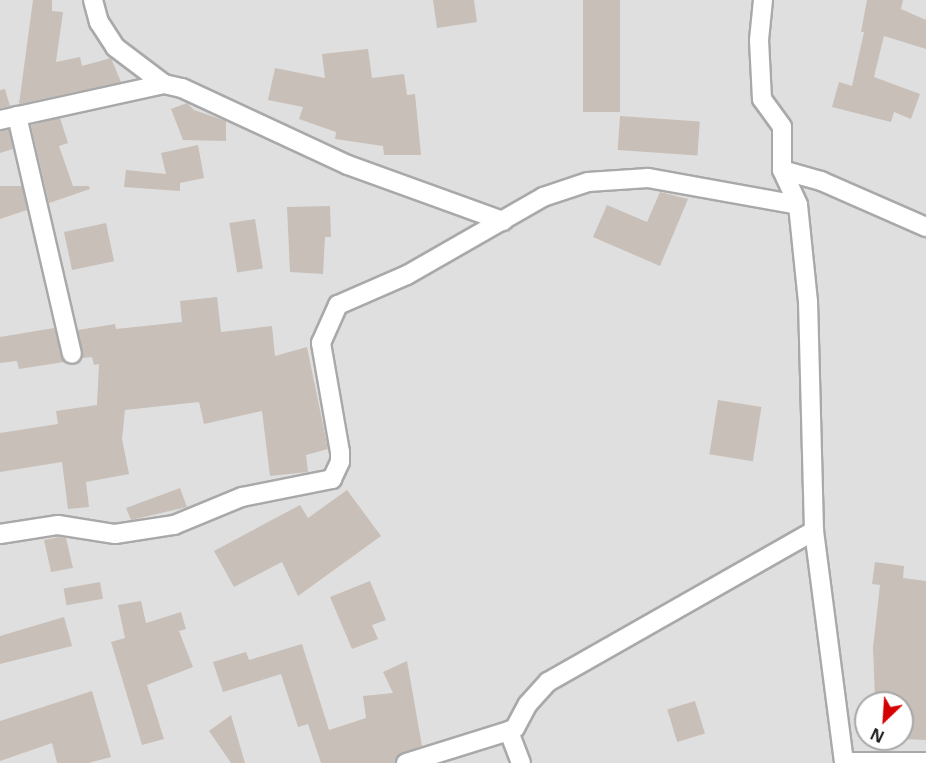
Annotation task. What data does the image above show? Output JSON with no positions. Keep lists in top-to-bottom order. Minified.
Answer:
{"north":"bottom left"}
